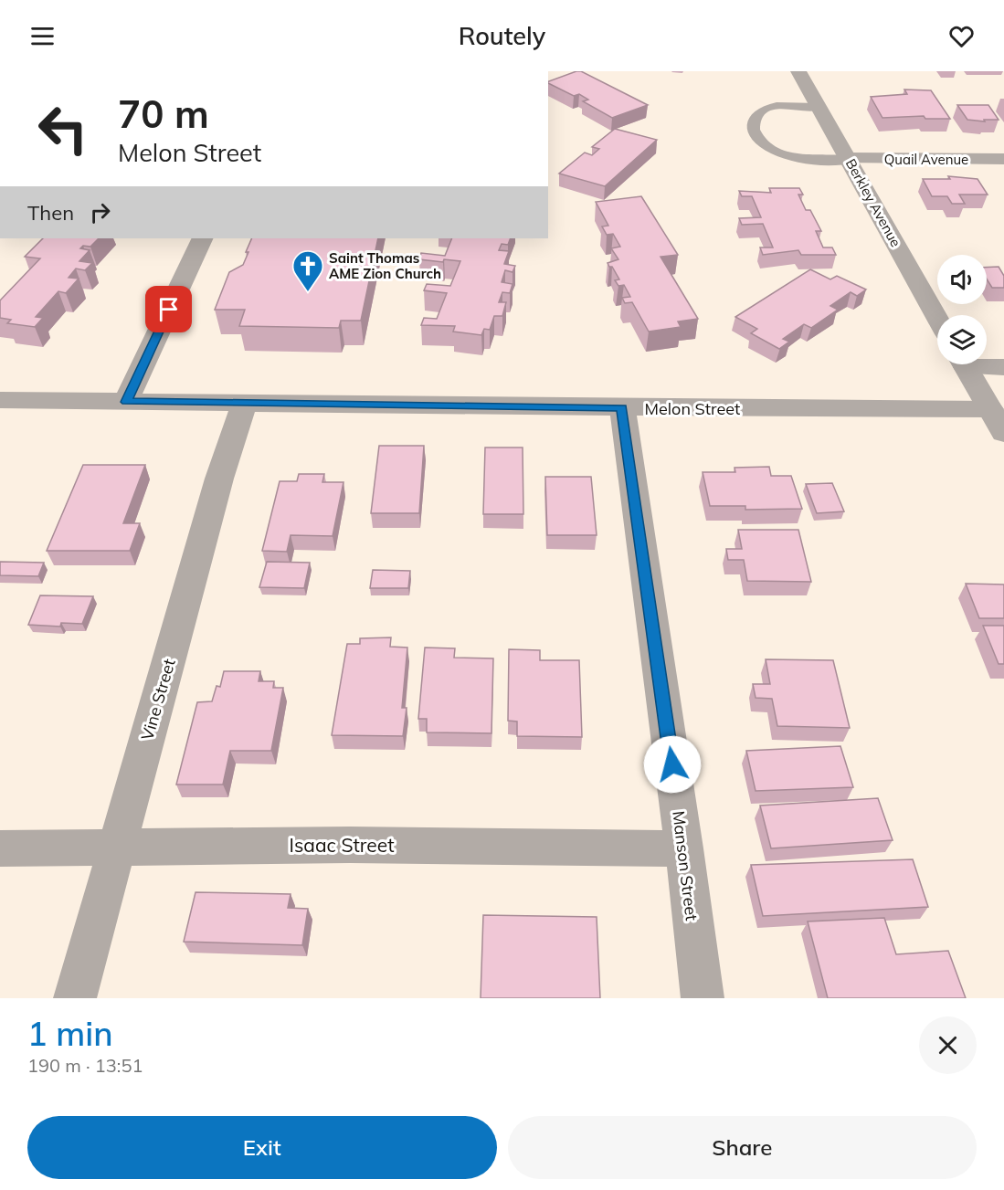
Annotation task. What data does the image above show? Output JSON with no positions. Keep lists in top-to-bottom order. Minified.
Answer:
{"streets":{"street":["Quail Avenue","Berkley Avenue","Melon Street","Vine Street","Isaac Street","Manson Street"]},"crossings":[["Quail Avenue","Berkley Avenue"],["Melon Street","Vine Street"],["Melon Street","Manson Street"],["Vine Street","Isaac Street"],["Isaac Street","Manson Street"]],"places":{"church":["Saint Thomas AME Zion Church"]},"page":{"header":"Routely","turn":["70 m","Melon Street"],"then":"Then","heading":["1 min","190 m · 13:51"],"buttons":["Exit","Share"]}}
